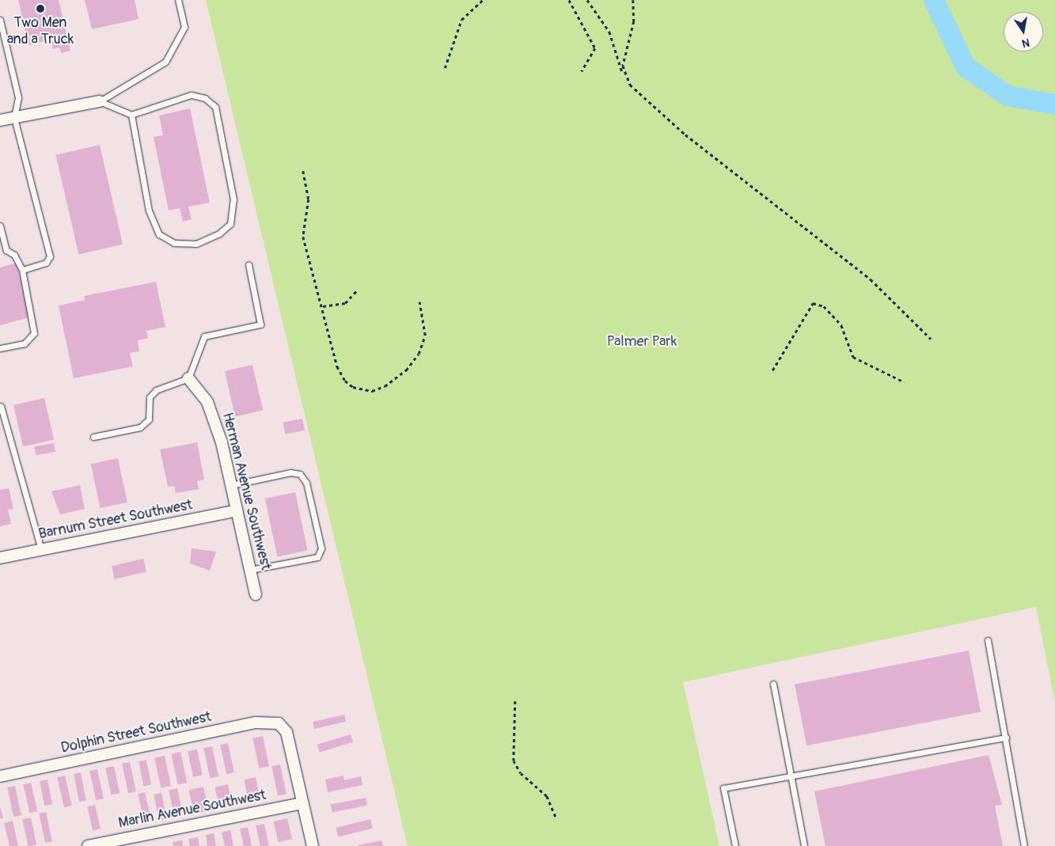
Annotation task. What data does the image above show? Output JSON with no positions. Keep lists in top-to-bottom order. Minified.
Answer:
{"streets":{"street":["Herman Avenue Southwest","Barnum Street Southwest","Dolphin Street Southwest","Marlin Avenue Southwest"]},"crossings":[["Herman Avenue Southwest","Barnum Street Southwest"],["Dolphin Street Southwest","Marlin Avenue Southwest"]],"parks":["Palmer Park"],"places":["Two Men and a Truck"],"north":"bottom"}
